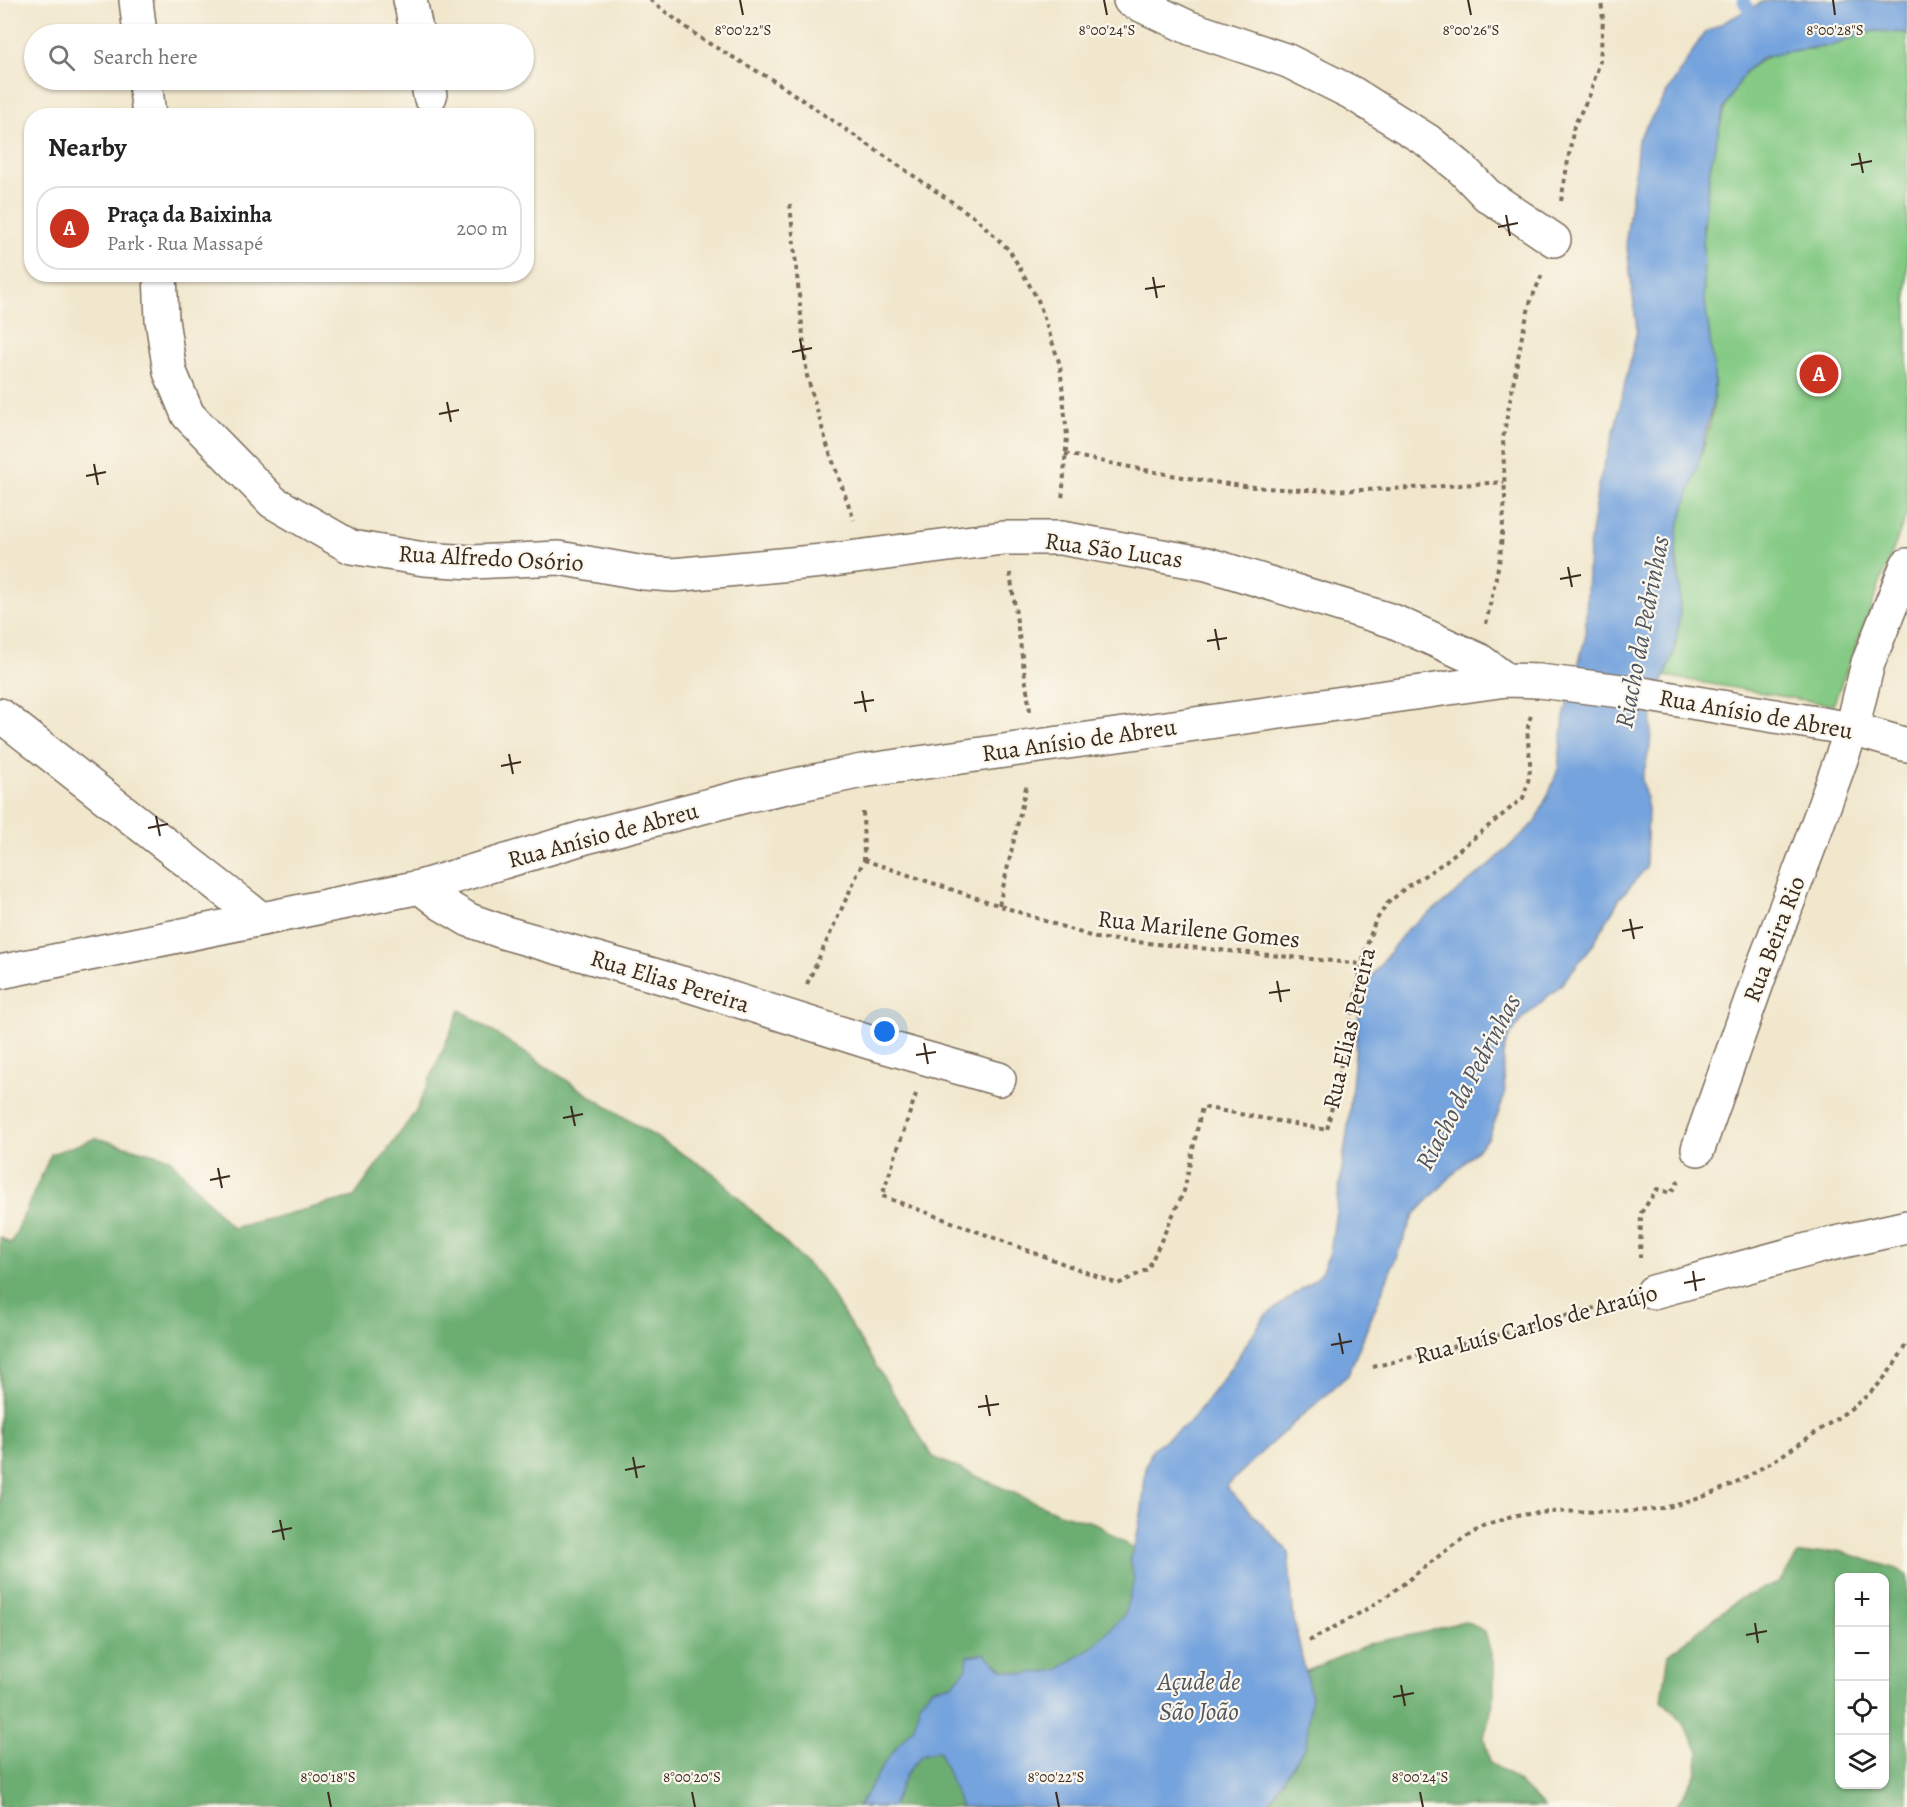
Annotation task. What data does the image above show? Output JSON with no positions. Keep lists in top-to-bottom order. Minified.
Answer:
{"streets":{"street":["Rua São Lucas","Rua Alfredo Osório","Rua Anísio de Abreu","Rua Beira Rio","Rua Elias Pereira","Rua Luís Carlos de Araújo"],"path":["Rua Marilene Gomes"]},"crossings":[["Rua São Lucas","Rua Alfredo Osório"],["Rua São Lucas","Rua Anísio de Abreu"],["Rua Anísio de Abreu","Rua Beira Rio"],["Rua Anísio de Abreu","Rua Elias Pereira"],["Rua Marilene Gomes","Rua Elias Pereira"]],"water":["Riacho da Pedrinhas","Açude de São João"],"page":{"search":"Search here","heading":"Nearby","list":[{"mark":"A","name":"Praça da Baixinha","note":"Park · Rua Massapé","value":"200 m"}],"pins":"A","map_buttons":["+","−"]},"coordinates":["8°00'22\"S","8°00'24\"S","8°00'26\"S","8°00'28\"S","8°00'18\"S","8°00'20\"S"]}
